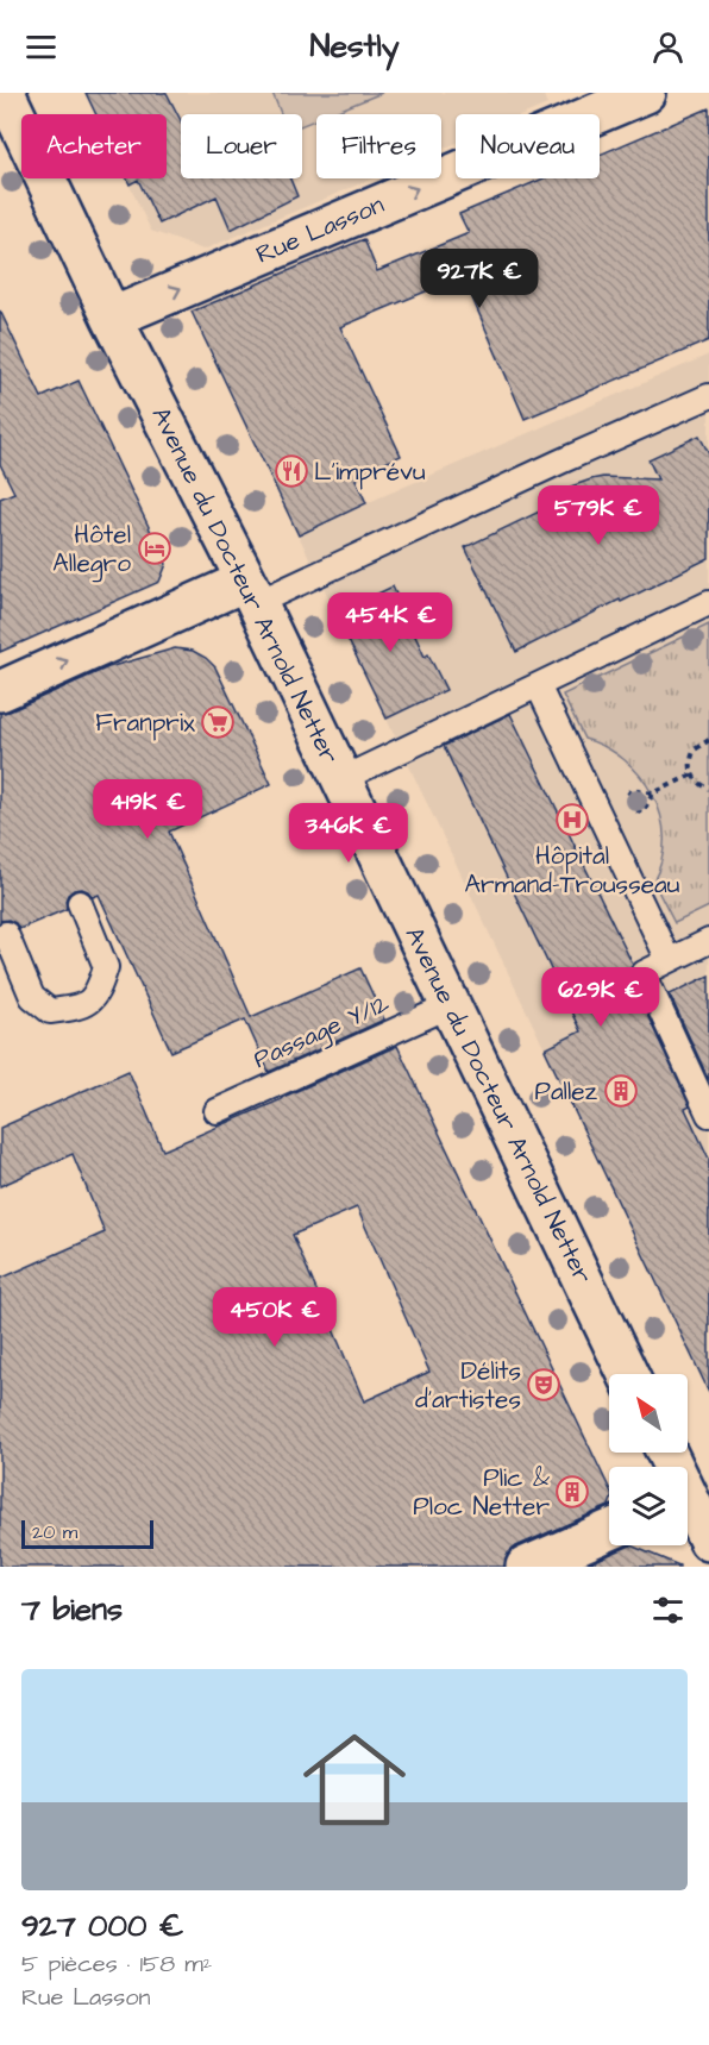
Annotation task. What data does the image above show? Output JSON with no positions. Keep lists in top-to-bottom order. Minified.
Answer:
{"streets":{"street":["Rue Lasson","Avenue du Docteur Arnold Netter"],"lane":["Passage Y/12"]},"crossings":[["Rue Lasson","Avenue du Docteur Arnold Netter"],["Avenue du Docteur Arnold Netter","Passage Y/12"]],"one_way":["Rue Lasson"],"places":{"restaurant":["L'imprévu"],"hotel":["Hôtel Allegro"],"supermarket":["Franprix"],"hospital":["Hôpital Armand-Trousseau"],"building":["Pallez","Plic & Ploc Netter"],"theatre":["Délits d'artistes"]},"scale_bar":"20 m","north":"top left","page":{"header":"Nestly","chip":["Acheter","Louer","Filtres","Nouveau"],"price":["927K €","579K €","454K €","419K €","346K €","629K €","450K €"],"scale":"20 m","heading":"7 biens","list":[{"name":"927 000 €","note":"5 pièces · 158 m² · Rue Lasson"}]}}
